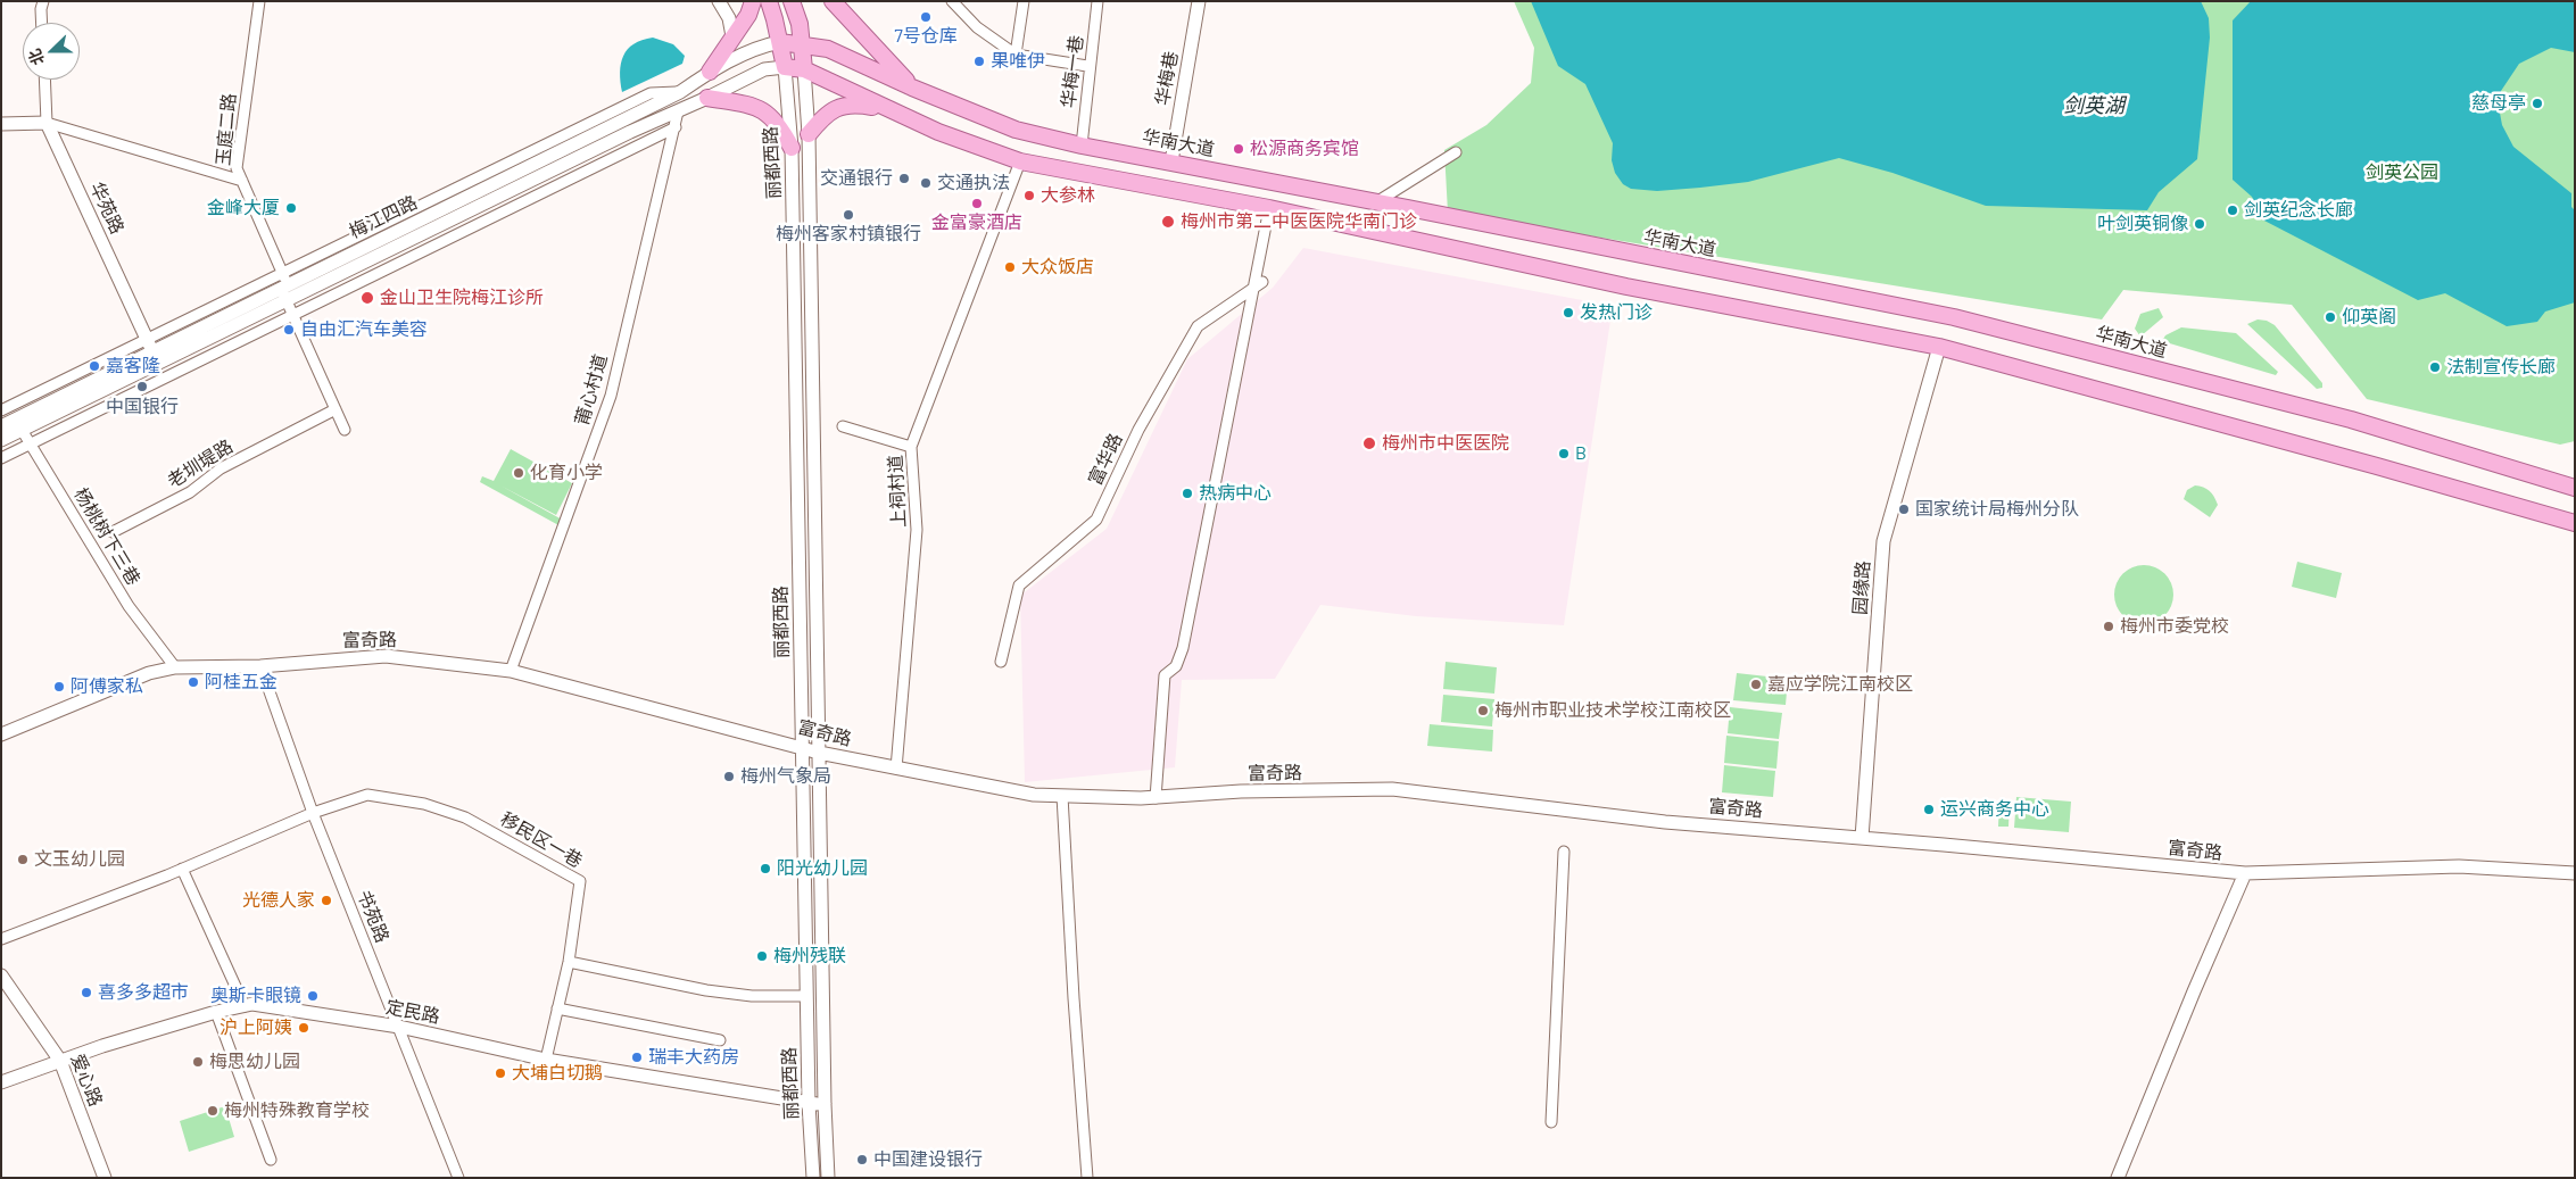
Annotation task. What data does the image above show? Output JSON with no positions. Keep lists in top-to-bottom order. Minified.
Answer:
{"streets":{"main road":["华南大道"],"street":["华梅一巷","华梅巷","玉庭二路","丽都西路","华苑路","梅江四路","莆心村道","富华路","老圳堤路","上祠村道","杨桃树下三巷","园缘路","富奇路","移民区一巷","书苑路","定民路","爱心路"]},"crossings":[["华梅一巷","华南大道"],["华梅巷","华南大道"],["玉庭二路","梅江四路"],["玉庭二路","老圳堤路"],["华南大道","梅江四路"],["丽都西路","梅江四路"],["丽都西路","富奇路"],["丽都西路","定民路"],["华苑路","梅江四路"],["梅江四路","莆心村道"],["梅江四路","杨桃树下三巷"],["莆心村道","富奇路"],["上祠村道","富奇路"],["杨桃树下三巷","富奇路"],["园缘路","富奇路"],["富奇路","书苑路"],["移民区一巷","书苑路"],["移民区一巷","定民路"],["书苑路","定民路"],["定民路","爱心路"]],"water":["剑英湖"],"parks":["剑英公园"],"places":["7号仓库","果唯伊","慈母亭","松源商务宾馆","交通银行","交通执法","大参林","金富豪酒店","金峰大厦","剑英纪念长廊","梅州客家村镇银行","梅州市第二中医医院华南门诊","叶剑英铜像","大众饭店","金山卫生院梅江诊所","发热门诊","仰英阁","自由汇汽车美容","嘉客隆","法制宣传长廊","中国银行","梅州市中医医院","B","化育小学","热病中心","国家统计局梅州分队","梅州市委党校","阿桂五金","嘉应学院江南校区","阿傅家私","梅州市职业技术学校江南校区","梅州气象局","运兴商务中心","文玉幼儿园","阳光幼儿园","光德人家","梅州残联","喜多多超市","奥斯卡眼镜","沪上阿姨","瑞丰大药房","梅思幼儿园","大埔白切鹅","梅州特殊教育学校","中国建设银行"],"north":"left"}
